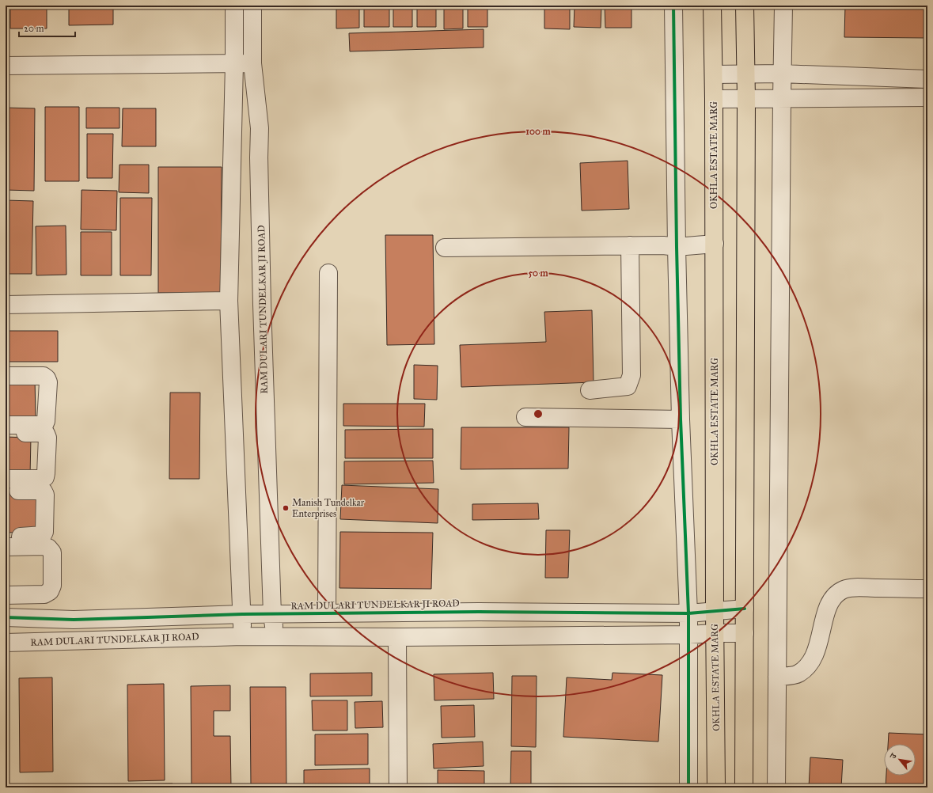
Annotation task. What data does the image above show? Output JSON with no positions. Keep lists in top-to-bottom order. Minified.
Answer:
{"streets":{"main road":["OKHLA ESTATE MARG"],"street":["RAM DULARI TUNDELKAR JI ROAD"]},"crossings":[["OKHLA ESTATE MARG","RAM DULARI TUNDELKAR JI ROAD"]],"places":["Manish Tundelkar Enterprises"],"scale_bar":"20 m","north":"top left","rings":["100 m","50 m"]}
